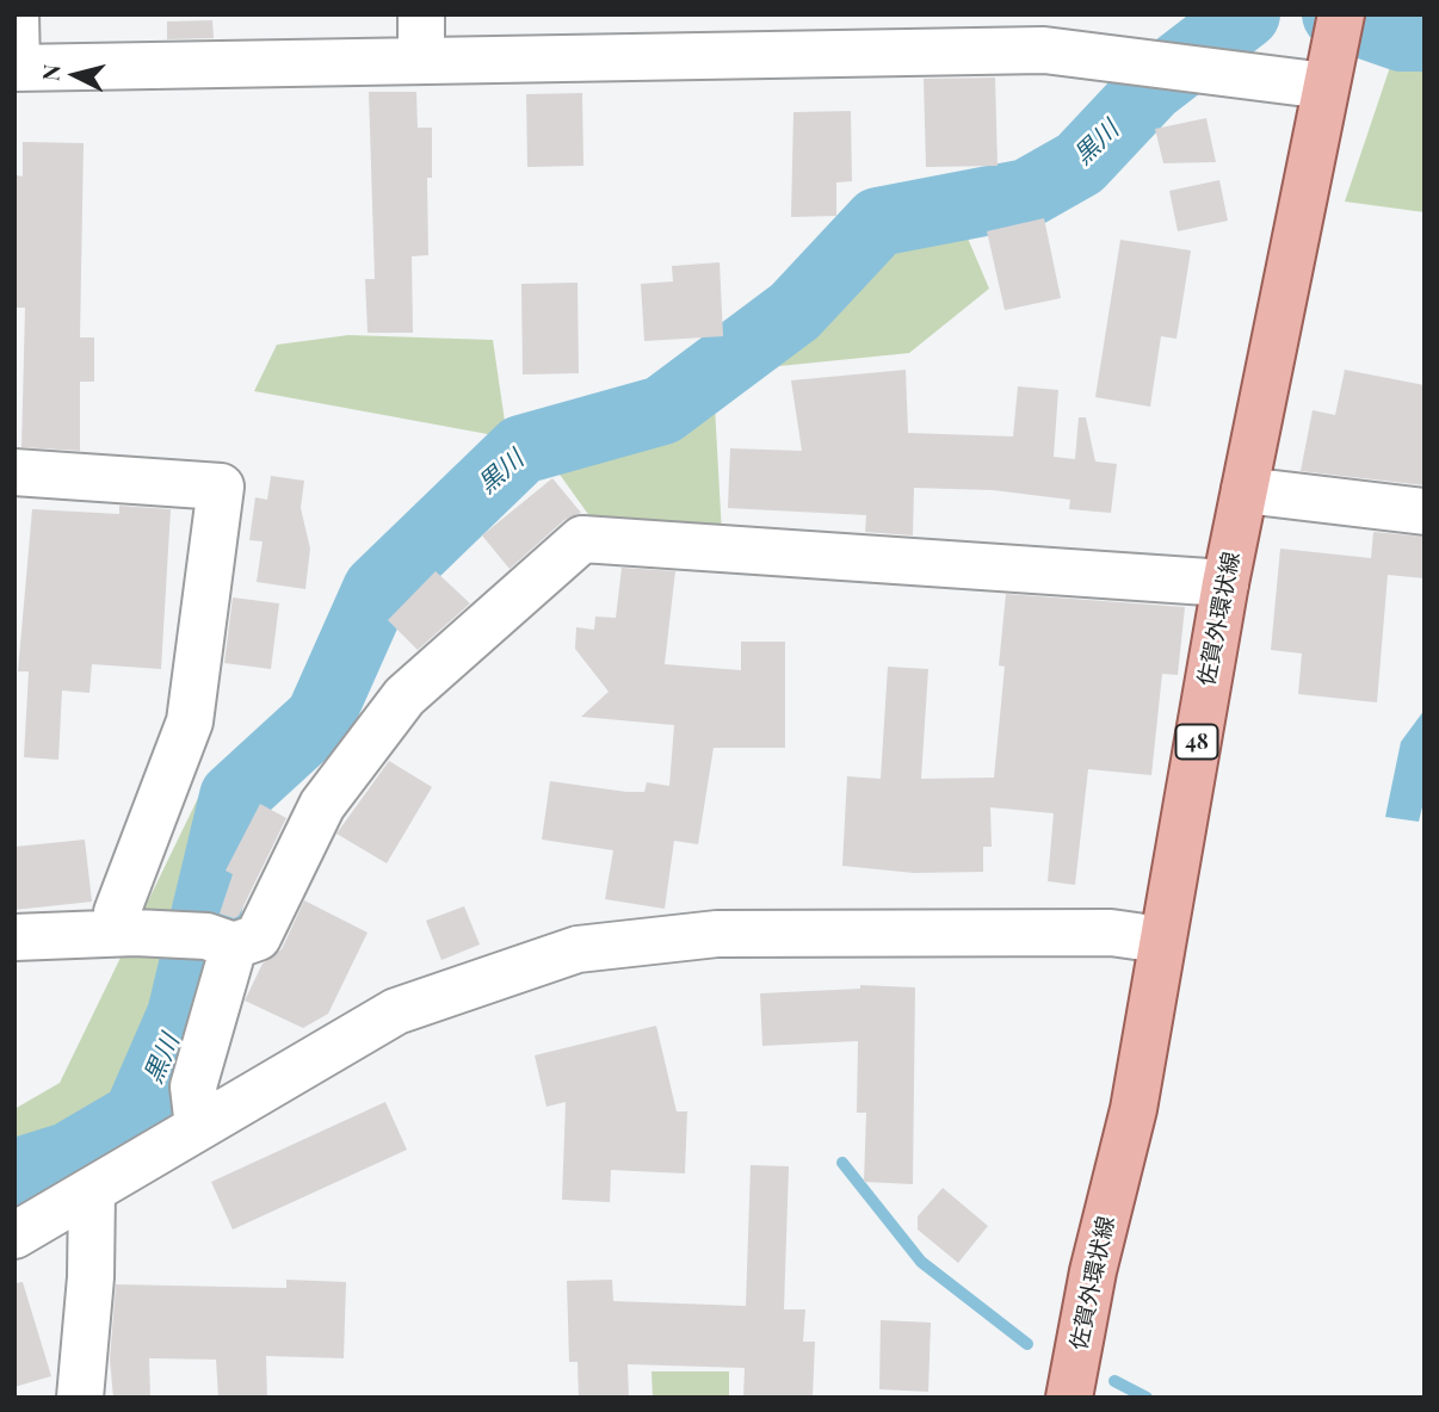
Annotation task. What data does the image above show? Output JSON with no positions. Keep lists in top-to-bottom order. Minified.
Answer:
{"streets":{"main road":["佐賀外環状線","48"]},"crossings":[["佐賀外環状線","48"]],"water":["黒川"],"north":"left"}
